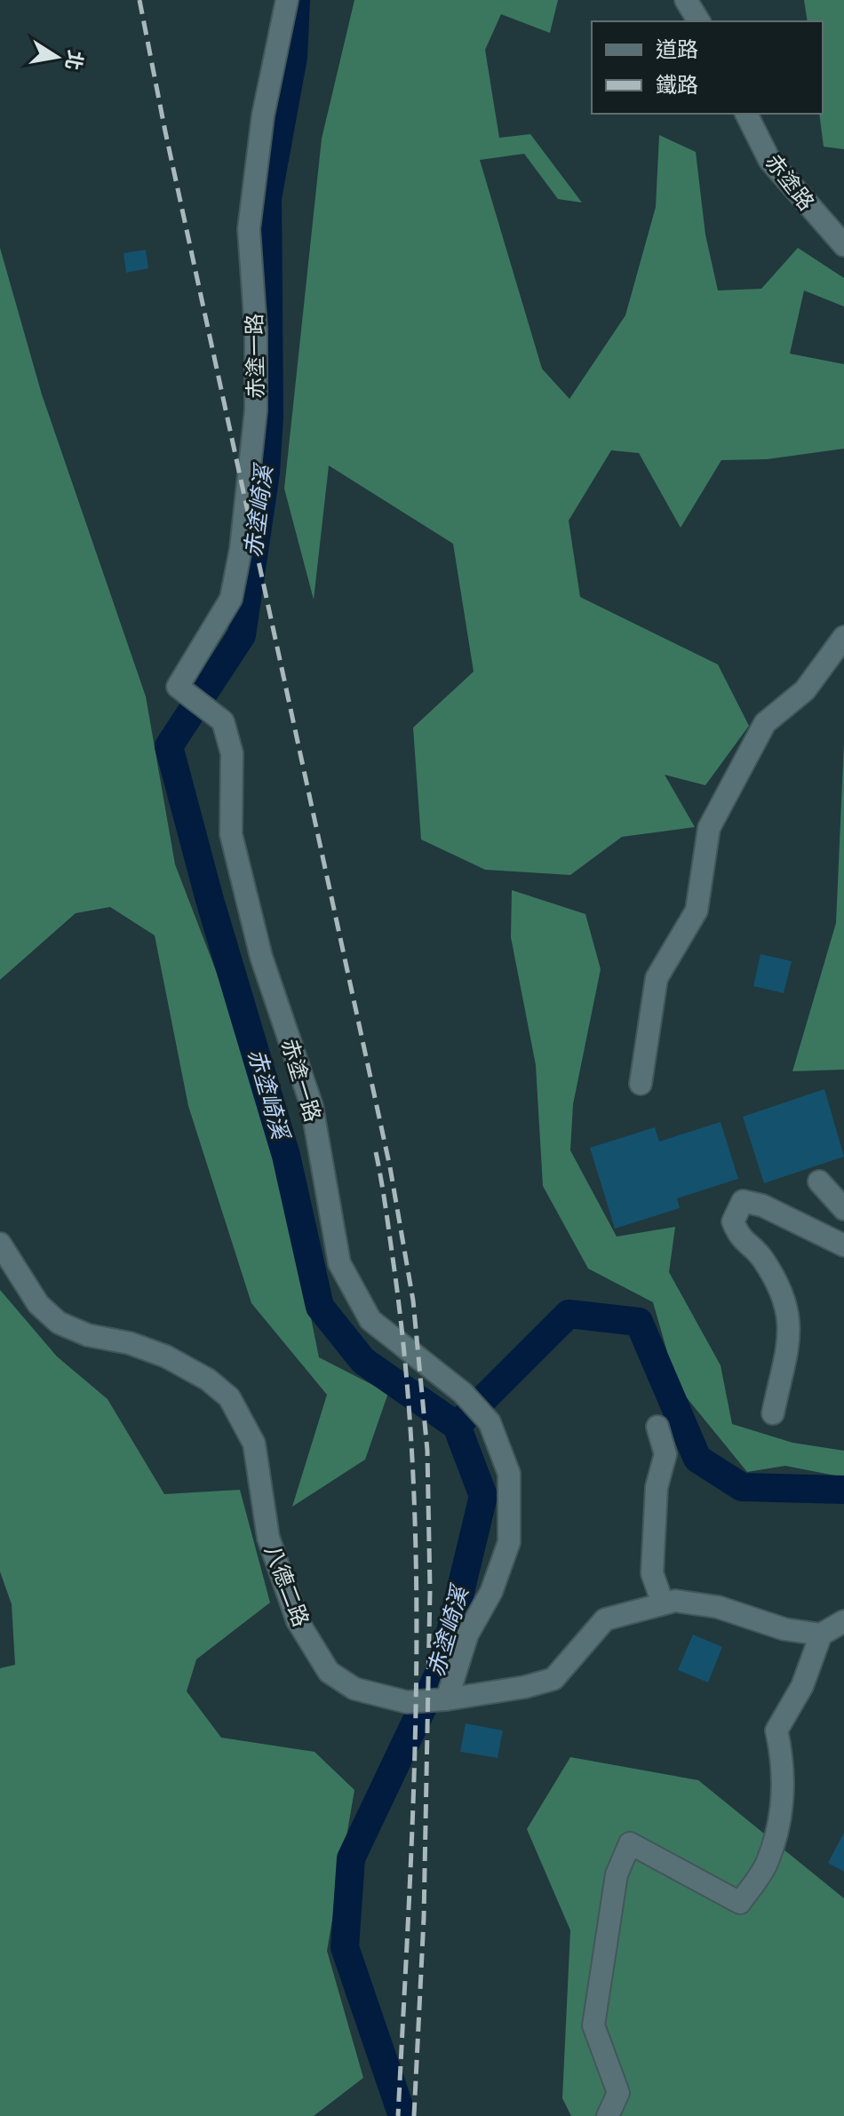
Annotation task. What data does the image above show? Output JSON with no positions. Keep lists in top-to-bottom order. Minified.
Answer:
{"streets":{"street":["赤塗路","赤塗一路","八德二路"]},"crossings":[["赤塗一路","八德二路"]],"water":["赤塗崎溪"],"legend":["道路","鐵路"],"north":"right"}
